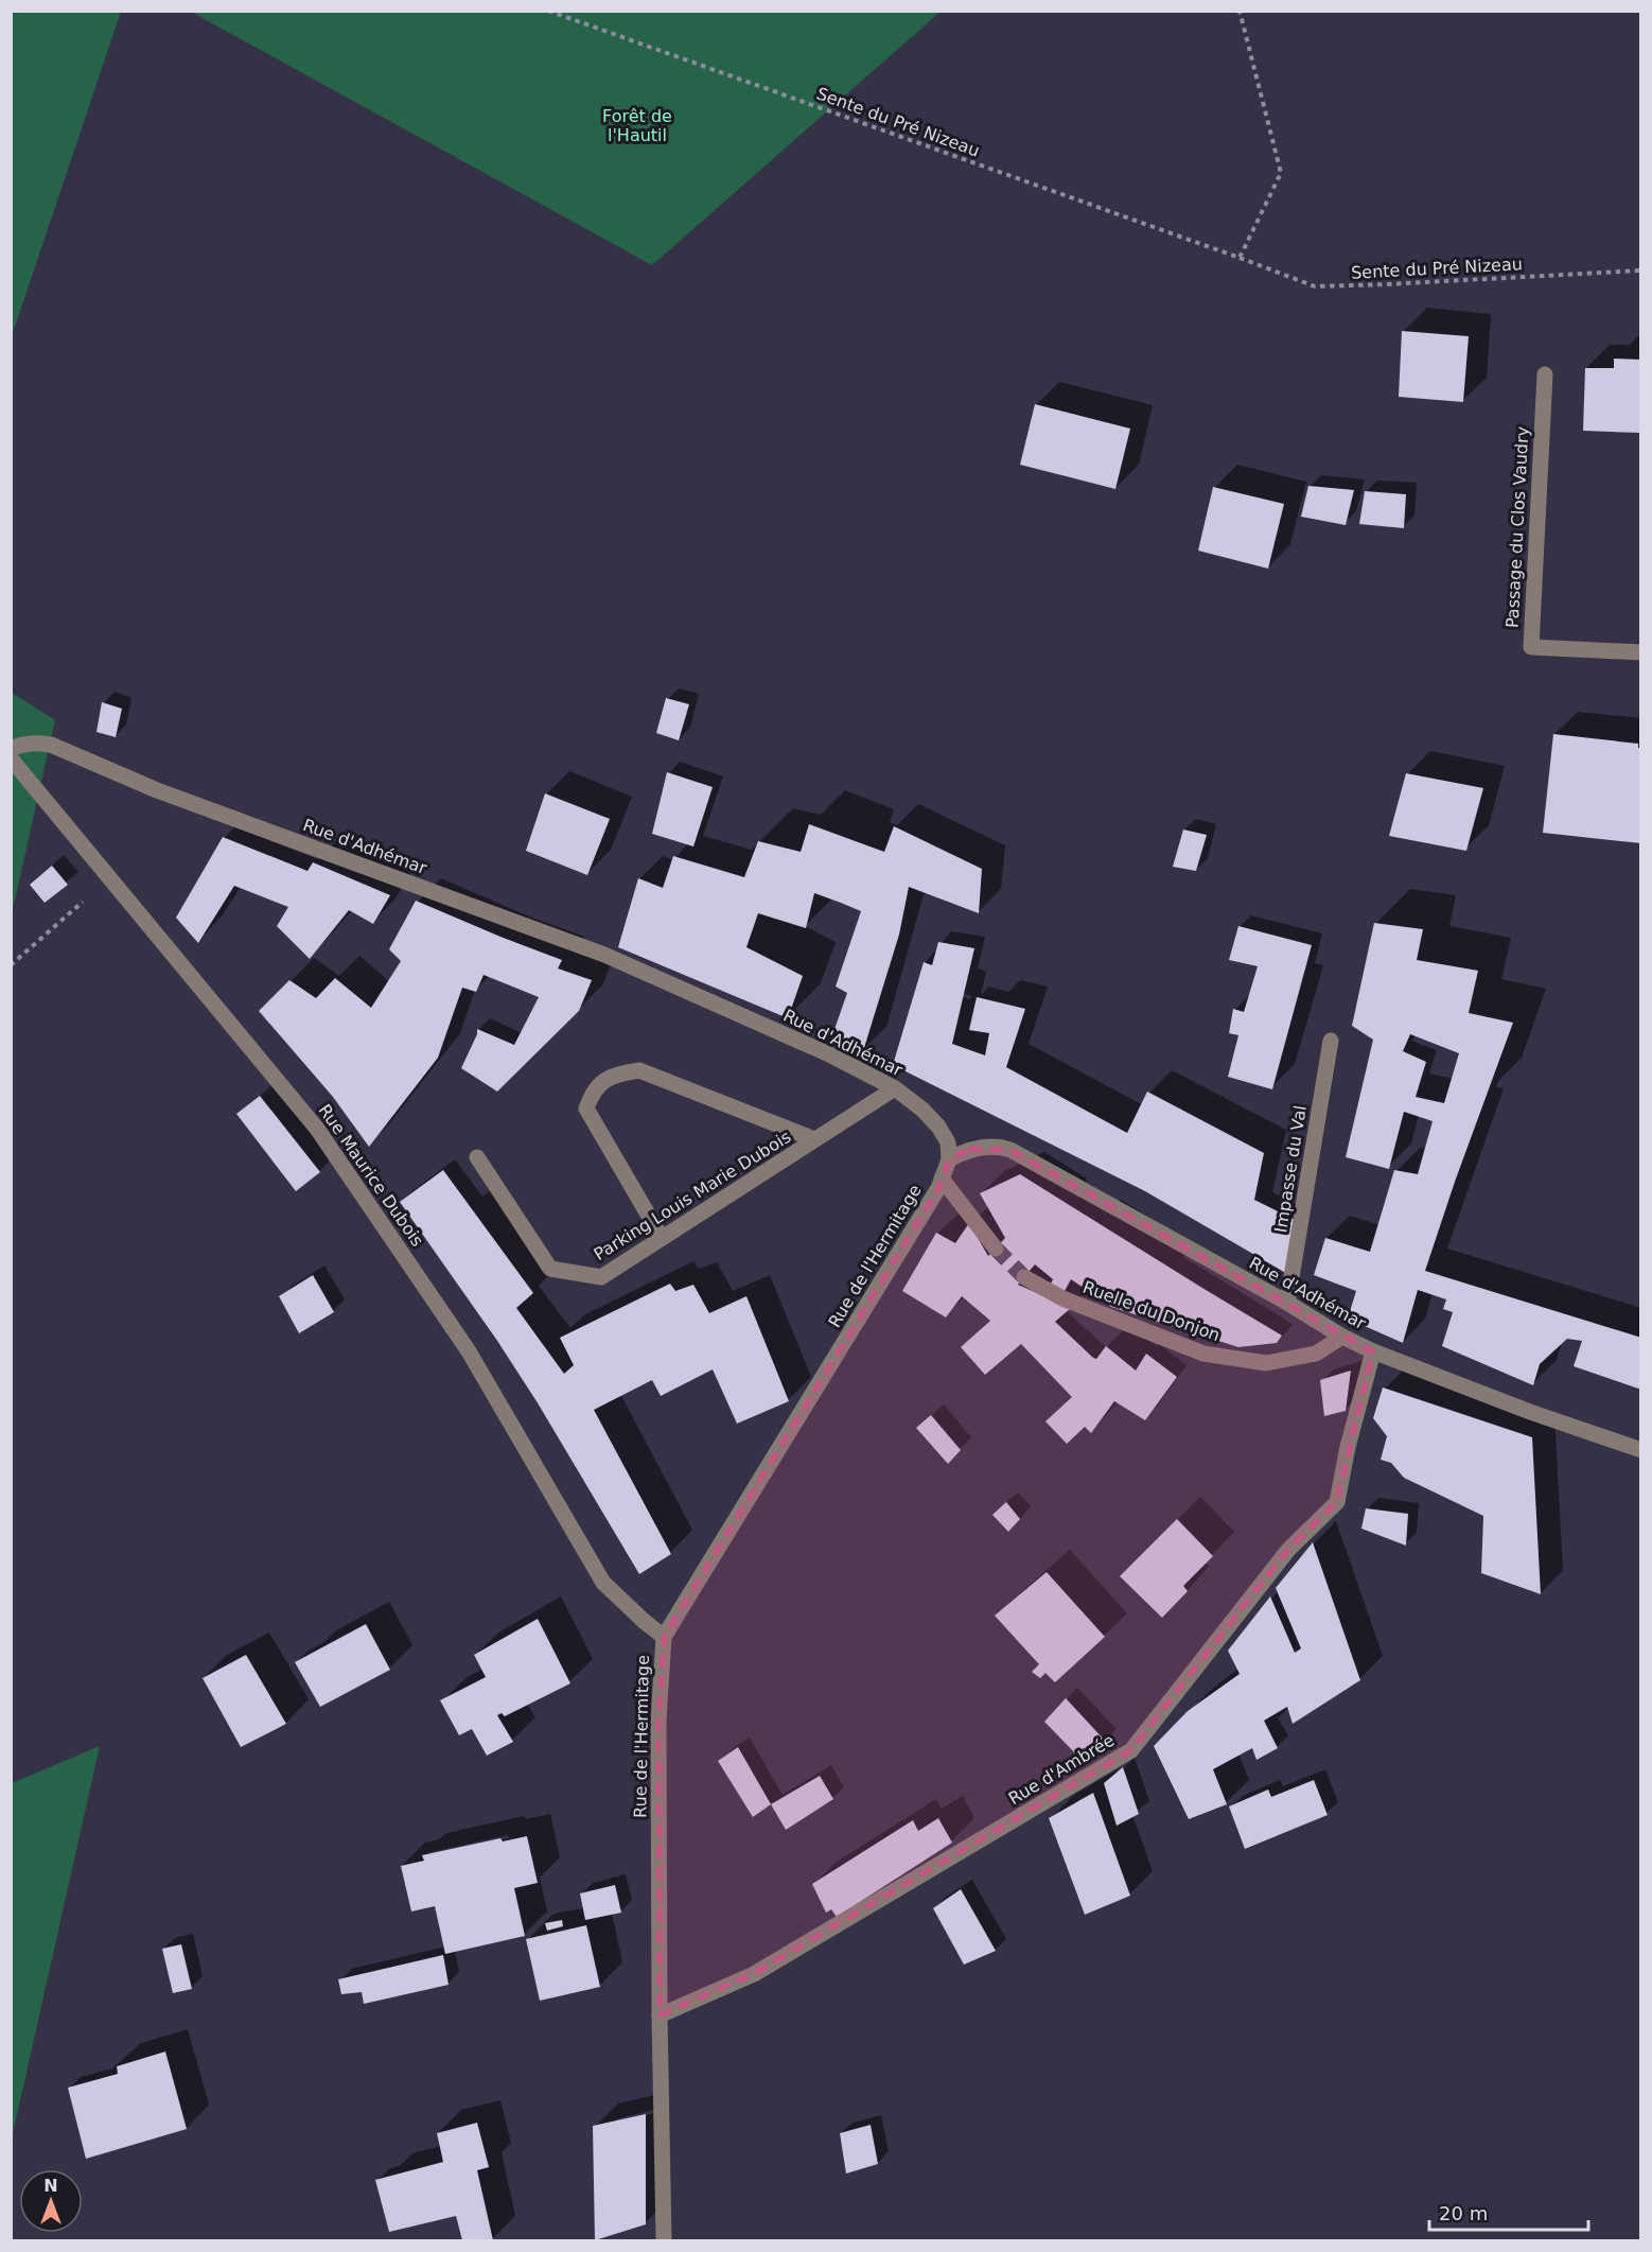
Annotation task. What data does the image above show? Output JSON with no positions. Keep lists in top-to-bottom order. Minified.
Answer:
{"streets":{"street":["Passage du Clos Vaudry","Rue d'Adhémar","Impasse du Val","Rue Maurice Dubois","Parking Louis Marie Dubois","Rue de l'Hermitage","Ruelle du Donjon","Rue d'Ambrée"],"path":["Sente du Pré Nizeau"]},"crossings":[["Rue d'Adhémar","Impasse du Val"],["Rue d'Adhémar","Parking Louis Marie Dubois"],["Rue d'Adhémar","Rue de l'Hermitage"],["Rue d'Adhémar","Ruelle du Donjon"],["Rue d'Adhémar","Rue d'Ambrée"],["Rue Maurice Dubois","Rue de l'Hermitage"],["Rue de l'Hermitage","Rue d'Ambrée"]],"parks":["Forêt de l'Hautil"],"scale_bar":"20 m","north":"top"}
